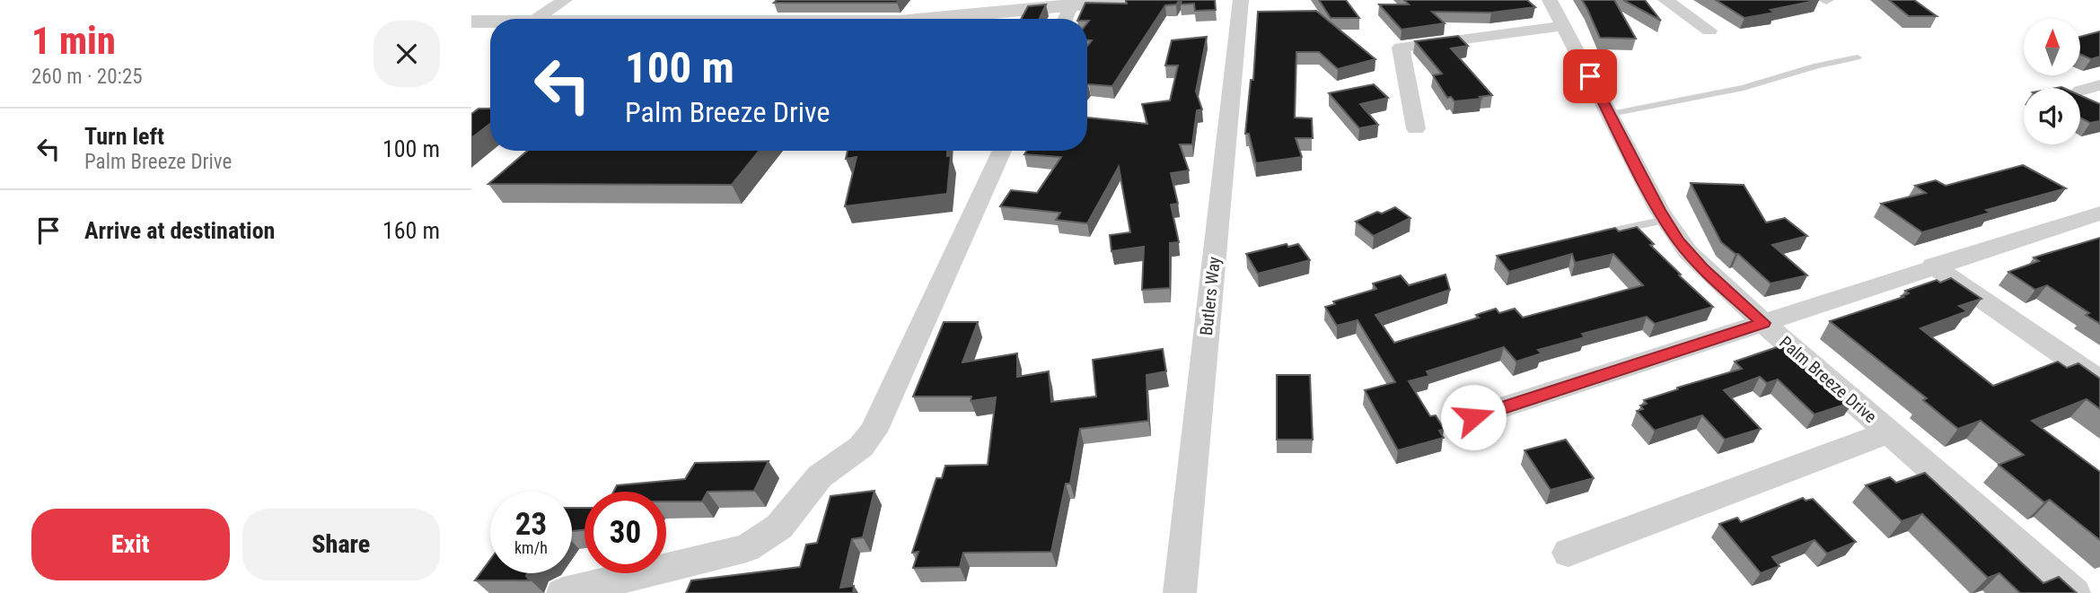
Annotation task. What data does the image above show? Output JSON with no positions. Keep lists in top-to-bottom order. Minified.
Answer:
{"streets":{"street":["Butlers Way","Palm Breeze Drive"]},"north":"top","page":{"heading":["1 min","260 m · 20:25"],"turn":["100 m","Palm Breeze Drive"],"list":[{"name":"Turn left","note":"Palm Breeze Drive","value":"100 m"},{"name":"Arrive at destination","value":"160 m"}],"speed":"23 km/h","limit":"30","buttons":["Exit","Share"]}}
